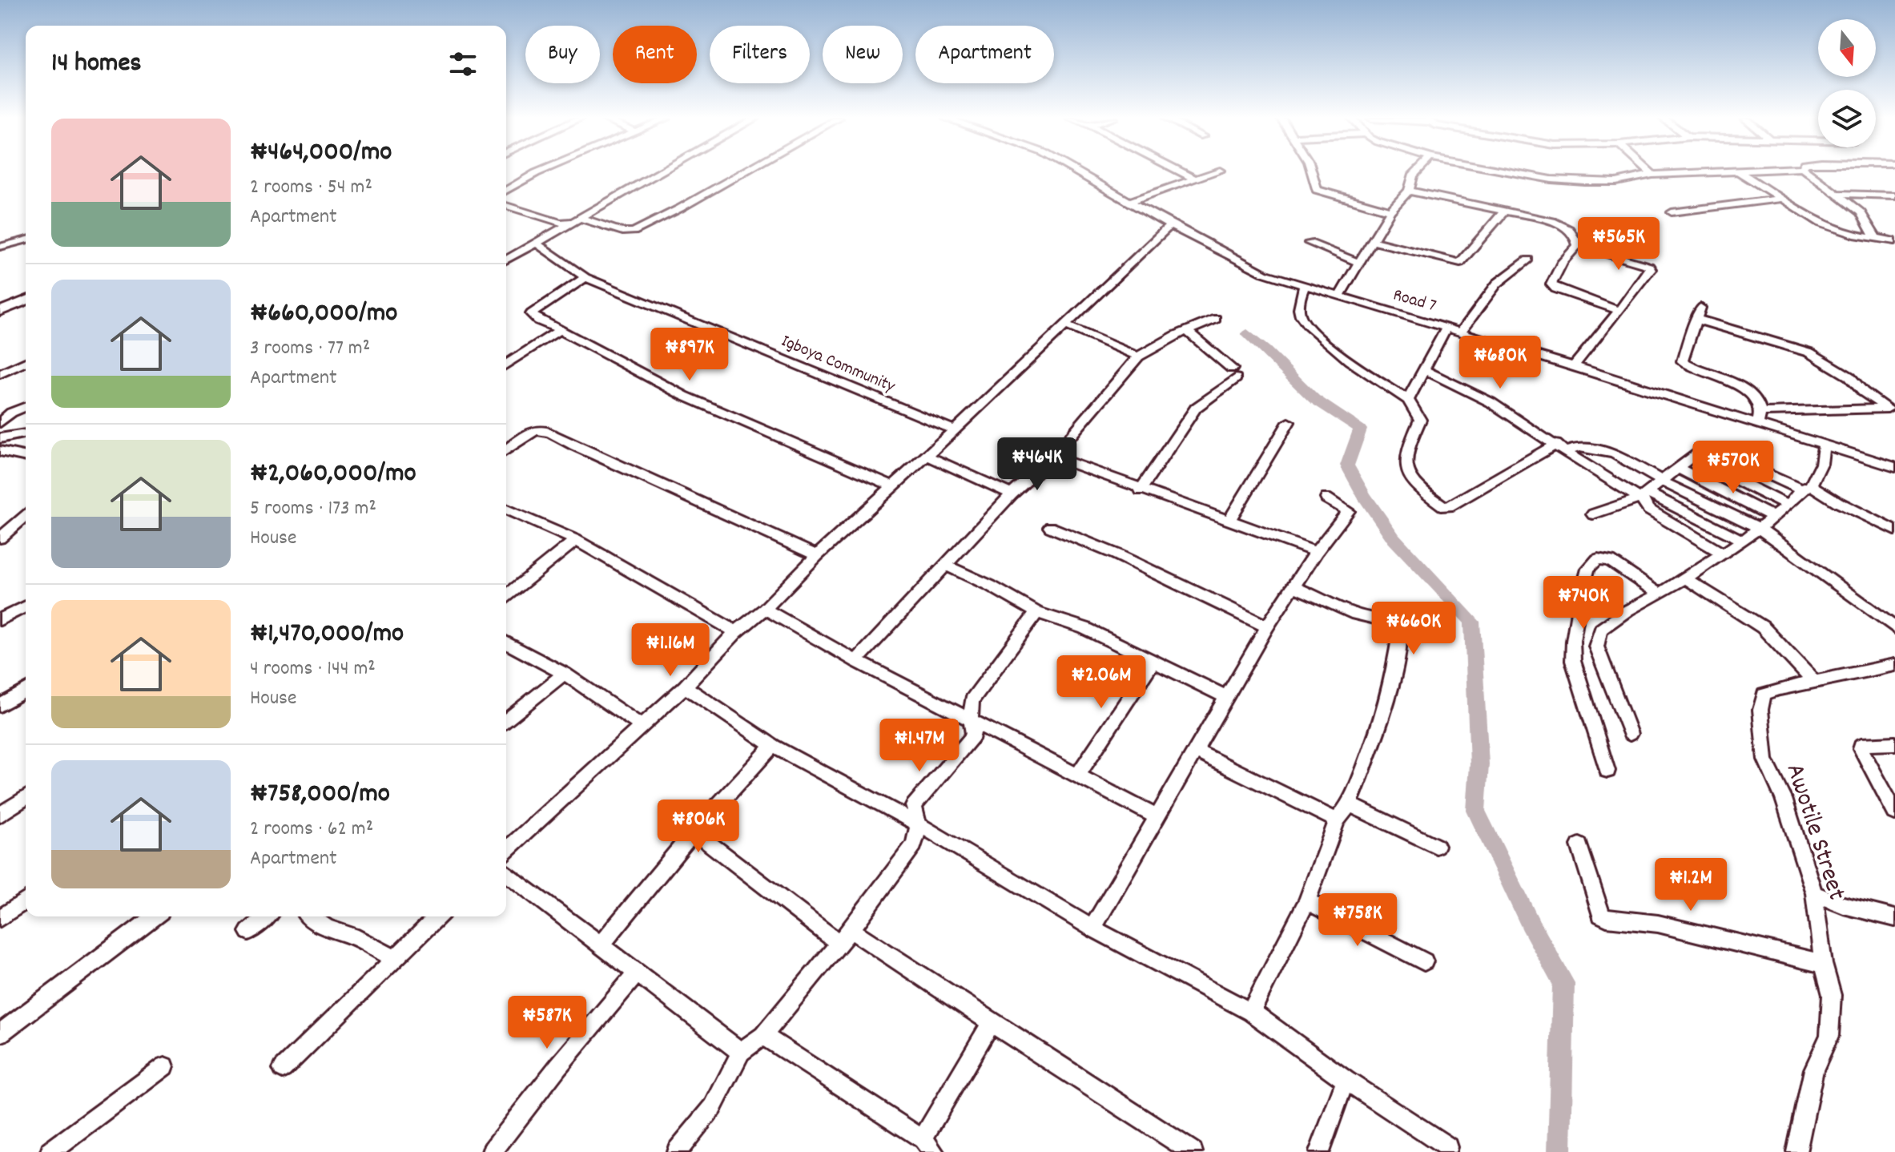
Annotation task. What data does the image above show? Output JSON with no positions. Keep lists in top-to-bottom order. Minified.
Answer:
{"streets":{"street":["Road 7","Igboya Community","Awotile Street"]},"north":"bottom","page":{"chip":["Buy","Rent","Filters","New","Apartment"],"heading":"14 homes","list":[{"name":"₦464,000/mo","note":"2 rooms · 54 m² · Apartment"},{"name":"₦660,000/mo","note":"3 rooms · 77 m² · Apartment"},{"name":"₦2,060,000/mo","note":"5 rooms · 173 m² · House"},{"name":"₦1,470,000/mo","note":"4 rooms · 144 m² · House"},{"name":"₦758,000/mo","note":"2 rooms · 62 m² · Apartment"}],"price":["₦565K","₦897K","₦680K","₦464K","₦570K","₦740K","₦660K","₦1.16M","₦2.06M","₦1.47M","₦806K","₦1.2M","₦758K","₦587K"]}}
